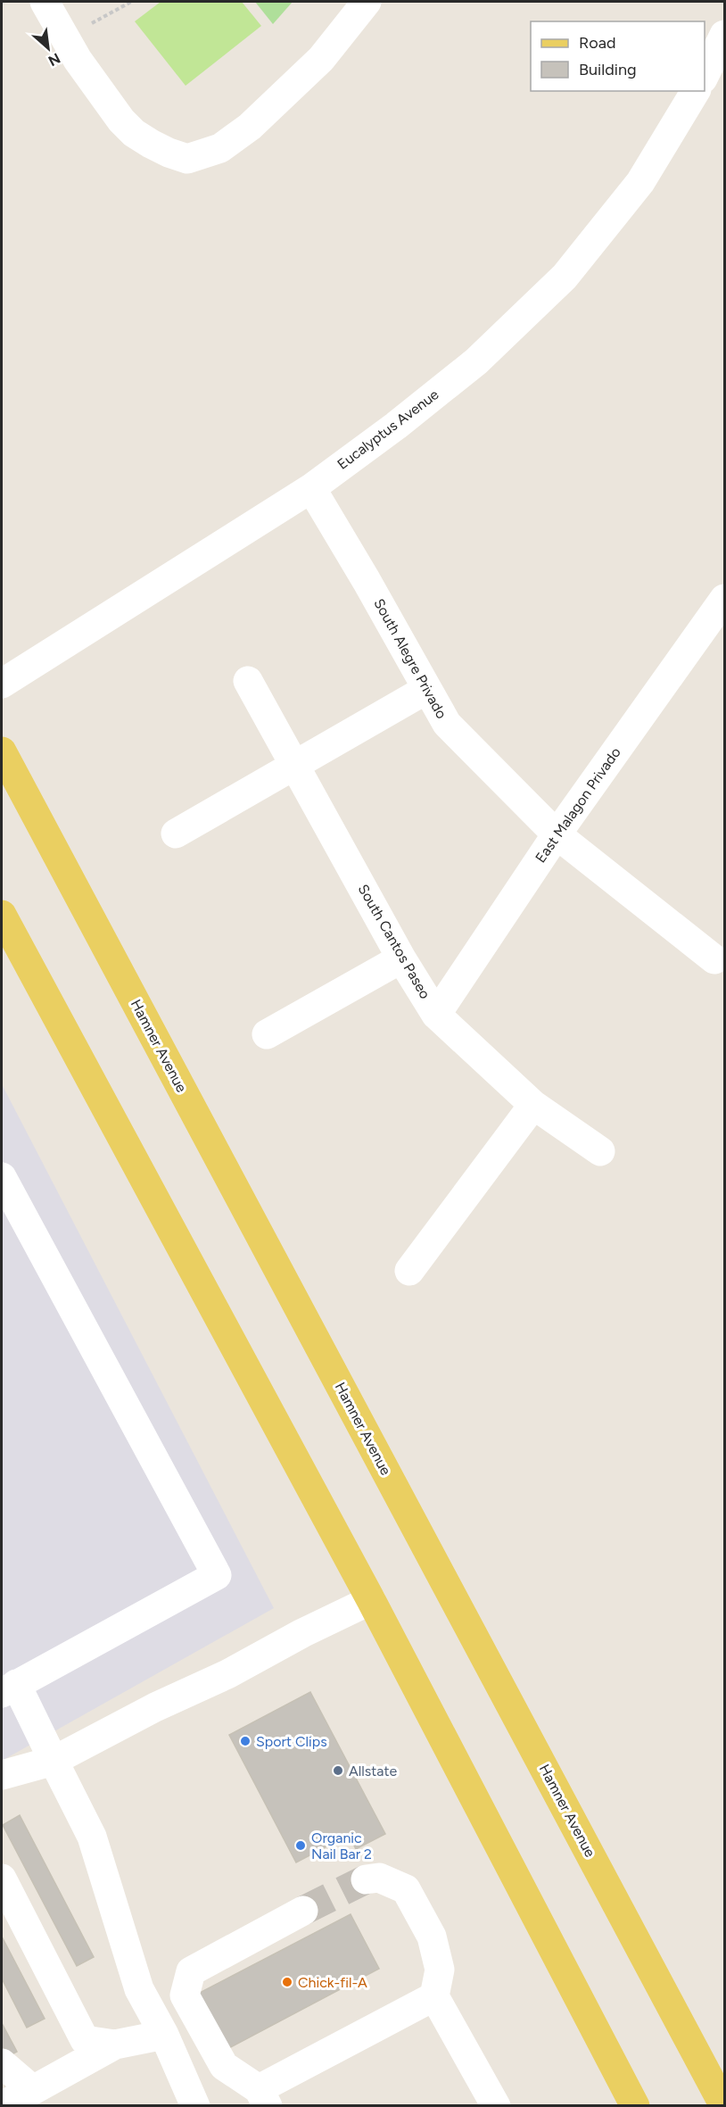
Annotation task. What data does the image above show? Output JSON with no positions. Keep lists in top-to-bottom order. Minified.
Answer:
{"streets":{"main road":["Hamner Avenue"],"street":["Eucalyptus Avenue","South Alegre Privado","East Malagon Privado","South Cantos Paseo"]},"crossings":[["Eucalyptus Avenue","South Alegre Privado"],["South Alegre Privado","East Malagon Privado"],["East Malagon Privado","South Cantos Paseo"]],"places":["Sport Clips","Allstate","Organic Nail Bar 2","Chick-fil-A"],"legend":["Road","Building"],"north":"bottom right"}
